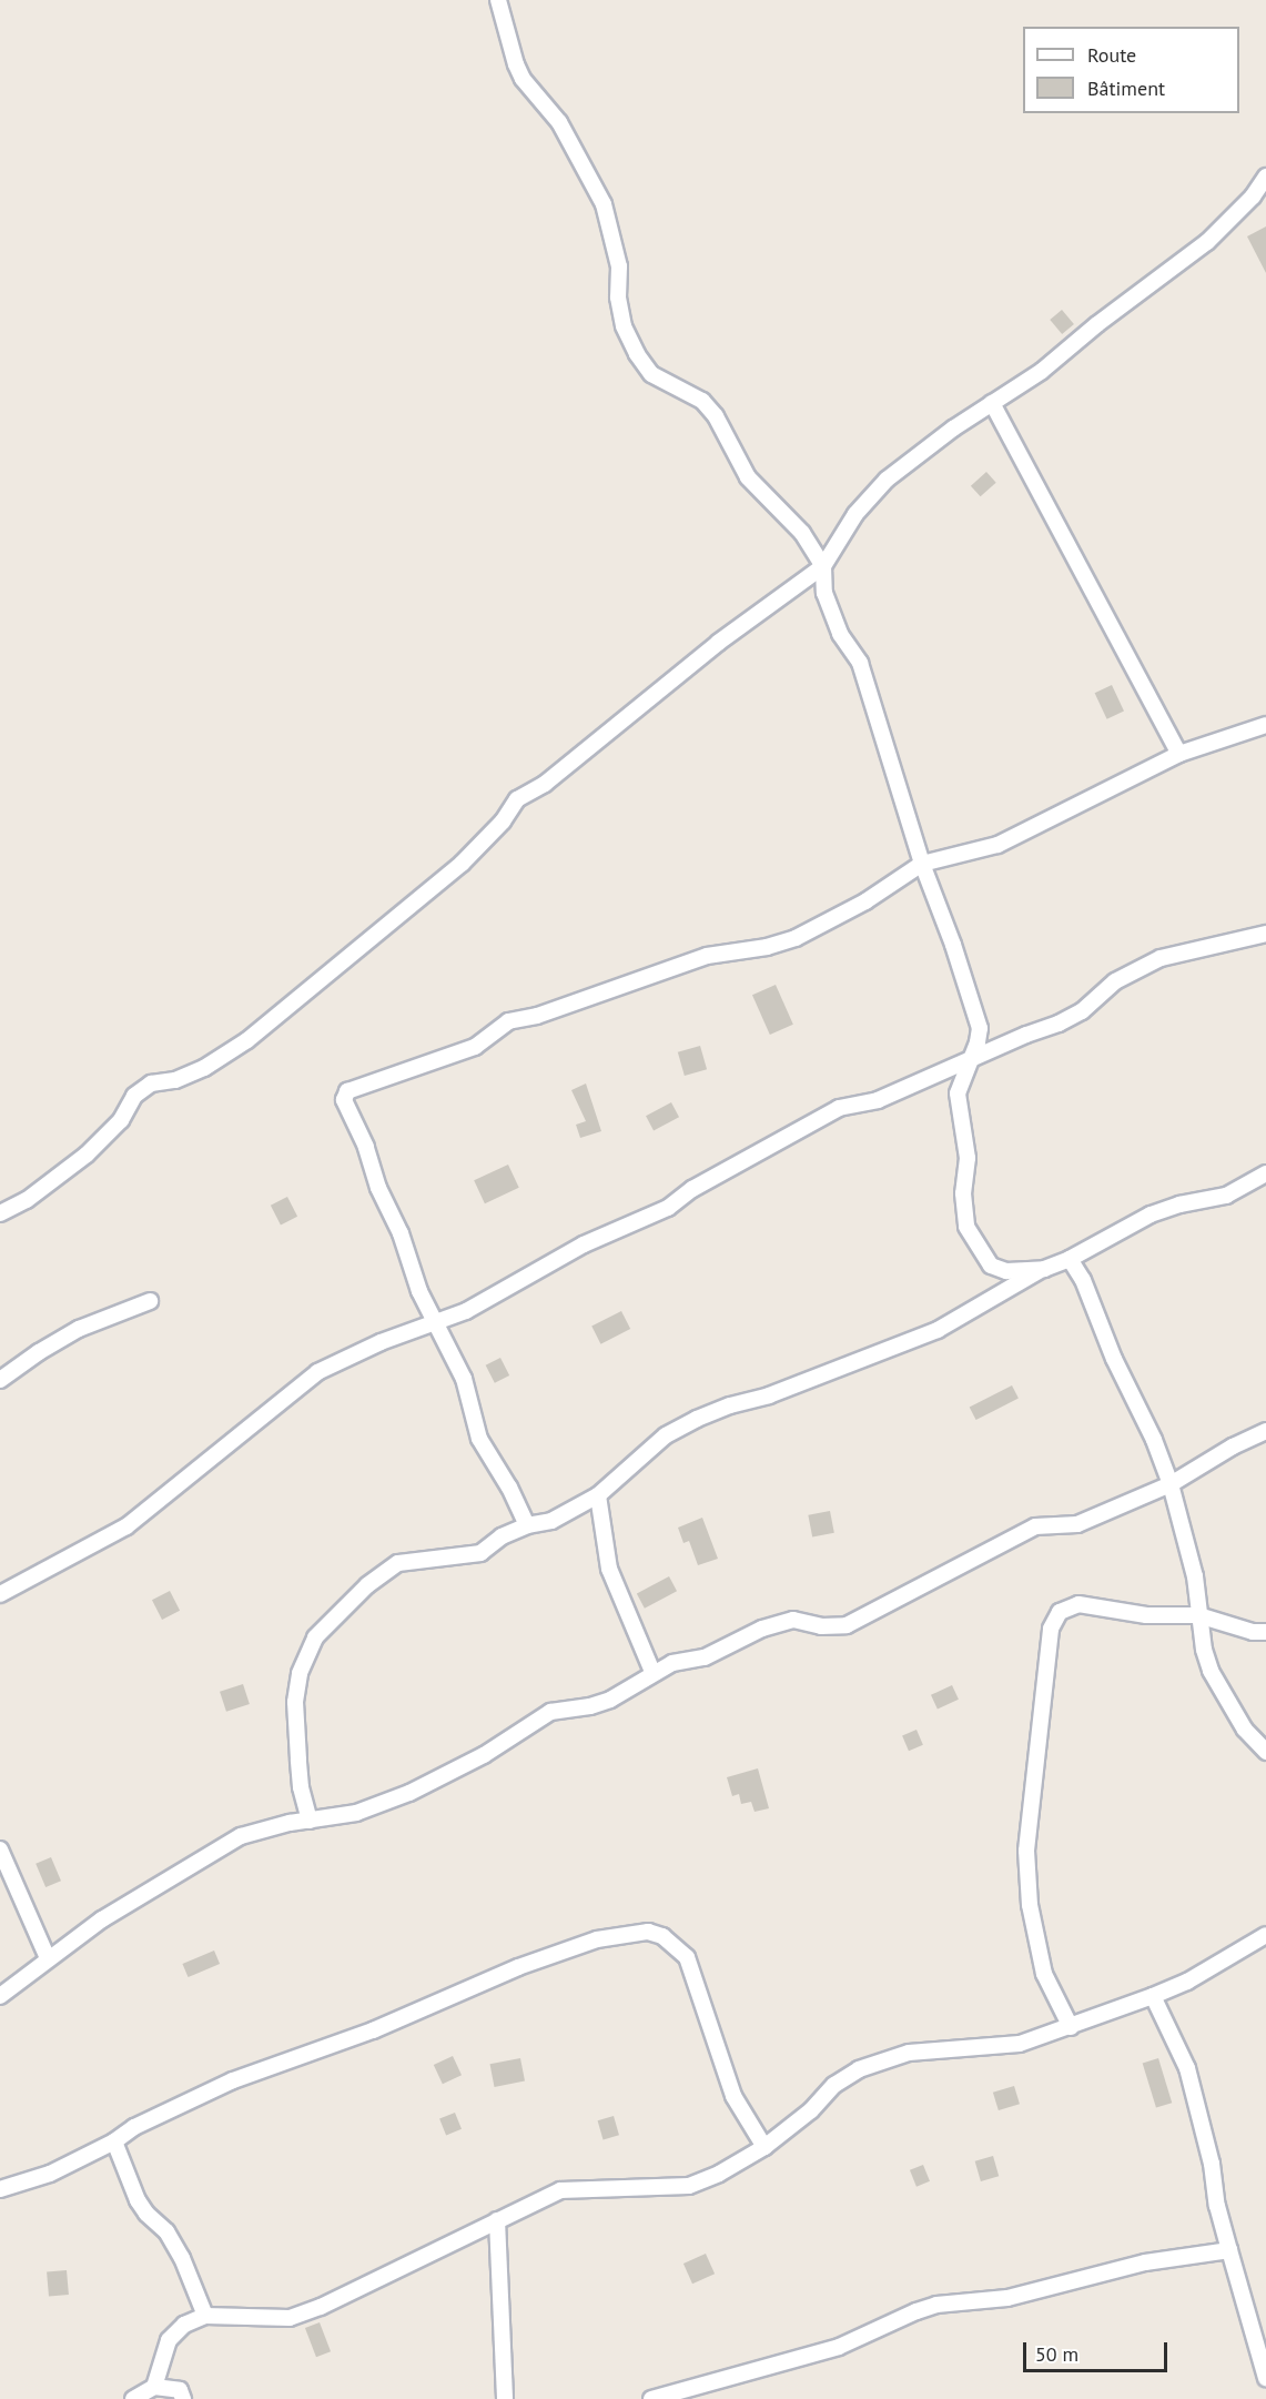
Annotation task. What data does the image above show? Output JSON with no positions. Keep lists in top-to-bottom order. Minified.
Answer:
{"legend":["Route","Bâtiment"],"scale_bar":"50 m"}
